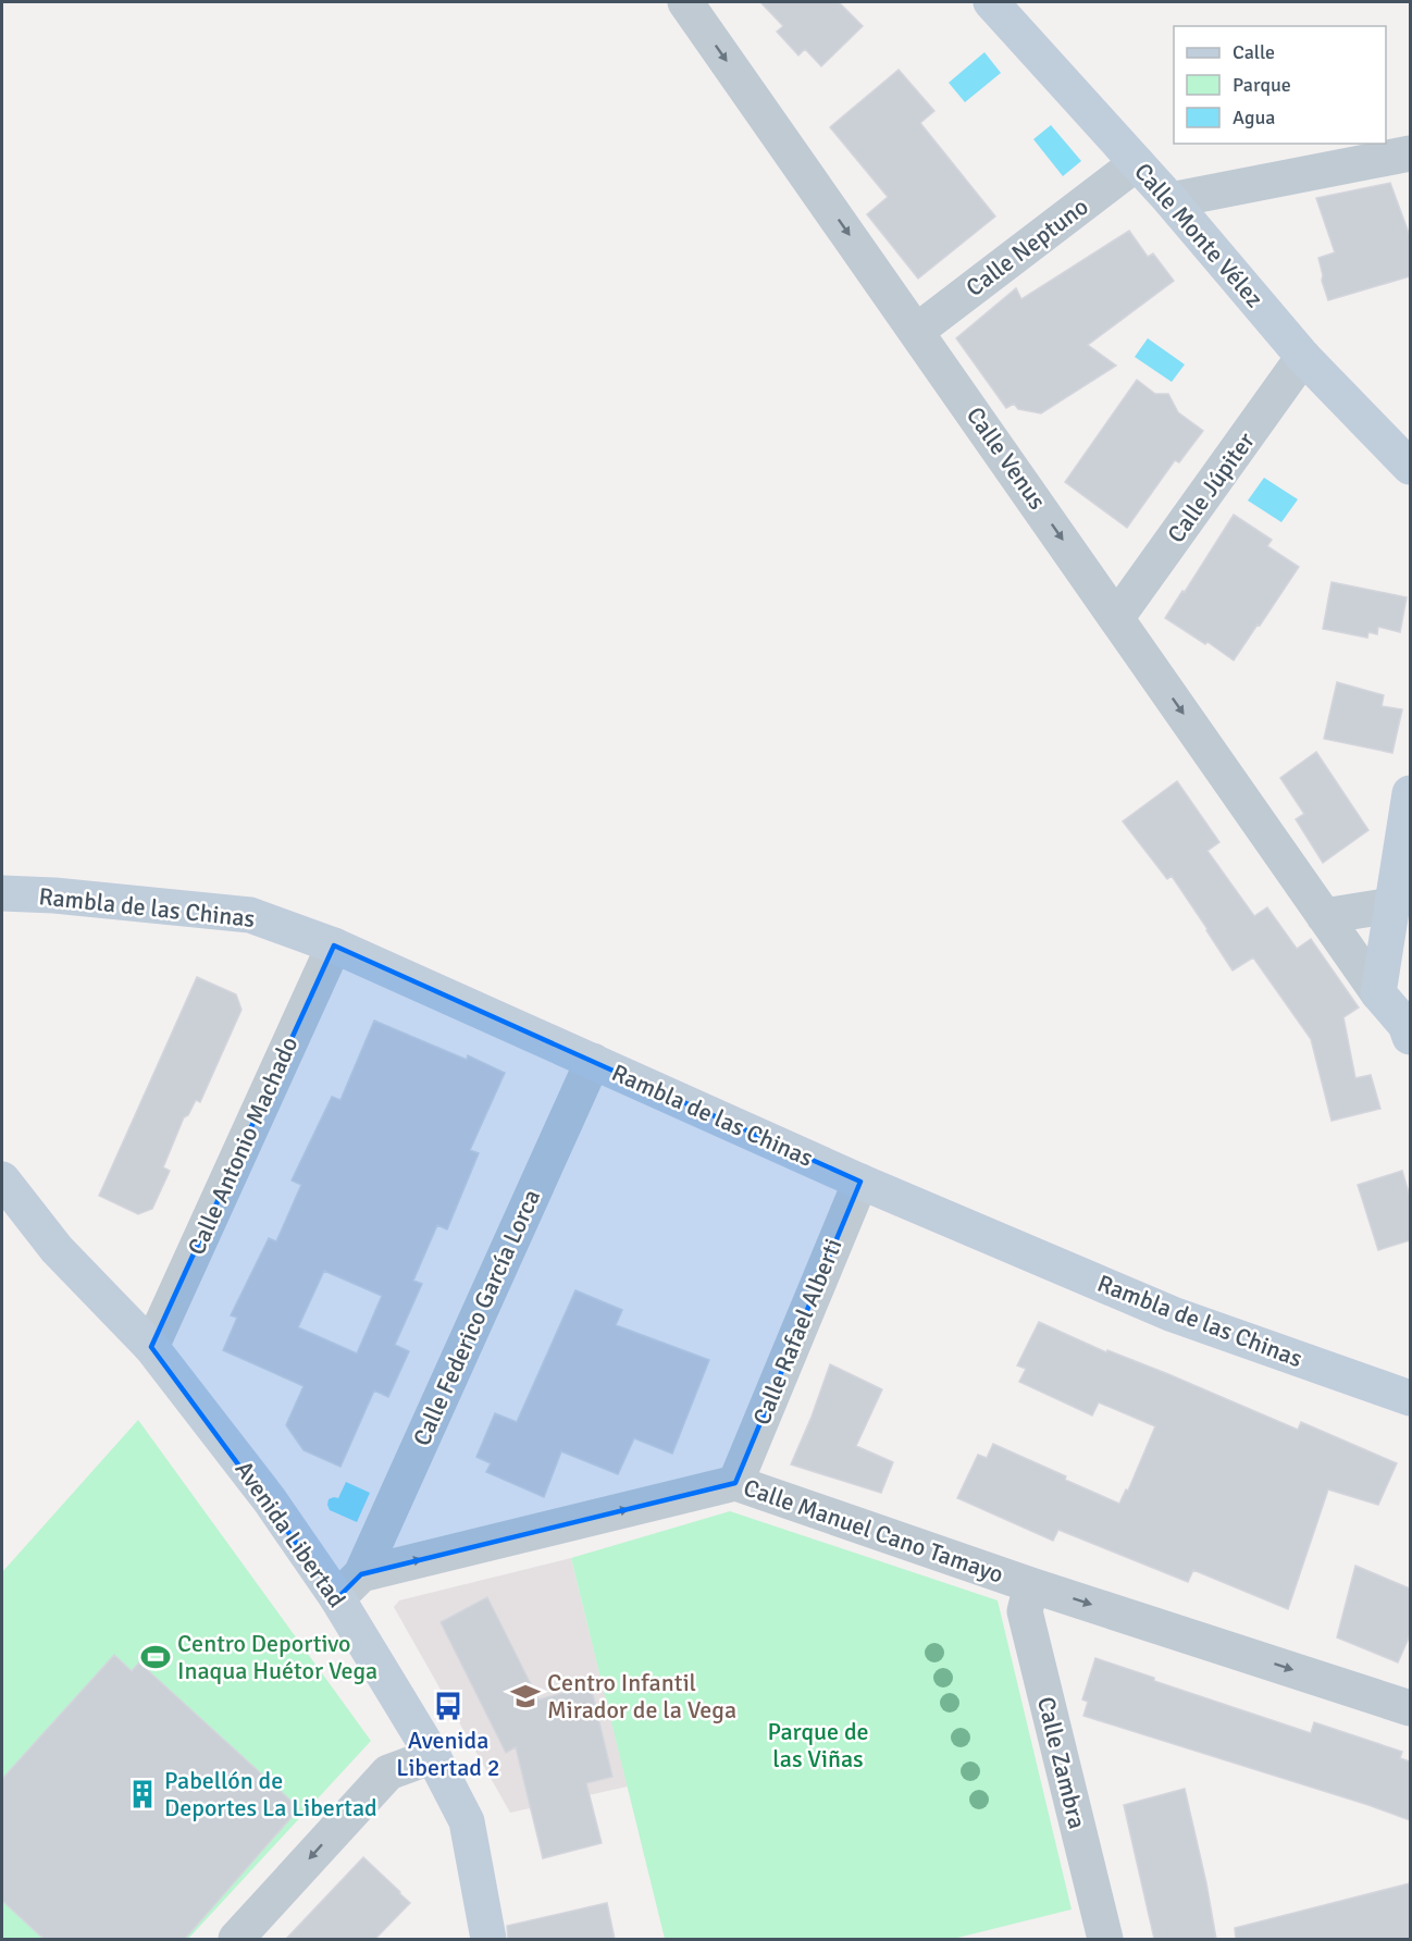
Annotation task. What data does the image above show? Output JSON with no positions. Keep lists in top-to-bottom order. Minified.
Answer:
{"streets":{"street":["Calle Monte Vélez","Calle Neptuno","Calle Venus","Calle Júpiter","Rambla de las Chinas","Calle Antonio Machado","Calle Federico García Lorca","Calle Rafael Alberti","Calle Manuel Cano Tamayo","Avenida Libertad","Calle Zambra"]},"crossings":[["Calle Monte Vélez","Calle Neptuno"],["Calle Monte Vélez","Calle Júpiter"],["Calle Neptuno","Calle Venus"],["Calle Venus","Calle Júpiter"],["Rambla de las Chinas","Calle Antonio Machado"],["Rambla de las Chinas","Calle Federico García Lorca"],["Rambla de las Chinas","Calle Rafael Alberti"],["Calle Antonio Machado","Avenida Libertad"],["Calle Federico García Lorca","Calle Manuel Cano Tamayo"],["Calle Federico García Lorca","Avenida Libertad"],["Calle Rafael Alberti","Calle Manuel Cano Tamayo"],["Calle Manuel Cano Tamayo","Avenida Libertad"],["Calle Manuel Cano Tamayo","Calle Zambra"]],"one_way":["Calle Venus","Calle Manuel Cano Tamayo"],"parks":["Parque de las Viñas"],"places":{"sports":["Centro Deportivo Inaqua Huétor Vega"],"school or university":["Centro Infantil Mirador de la Vega"],"bus stop":["Avenida Libertad 2"],"building":["Pabellón de Deportes La Libertad"]},"legend":["Calle","Parque","Agua"]}
